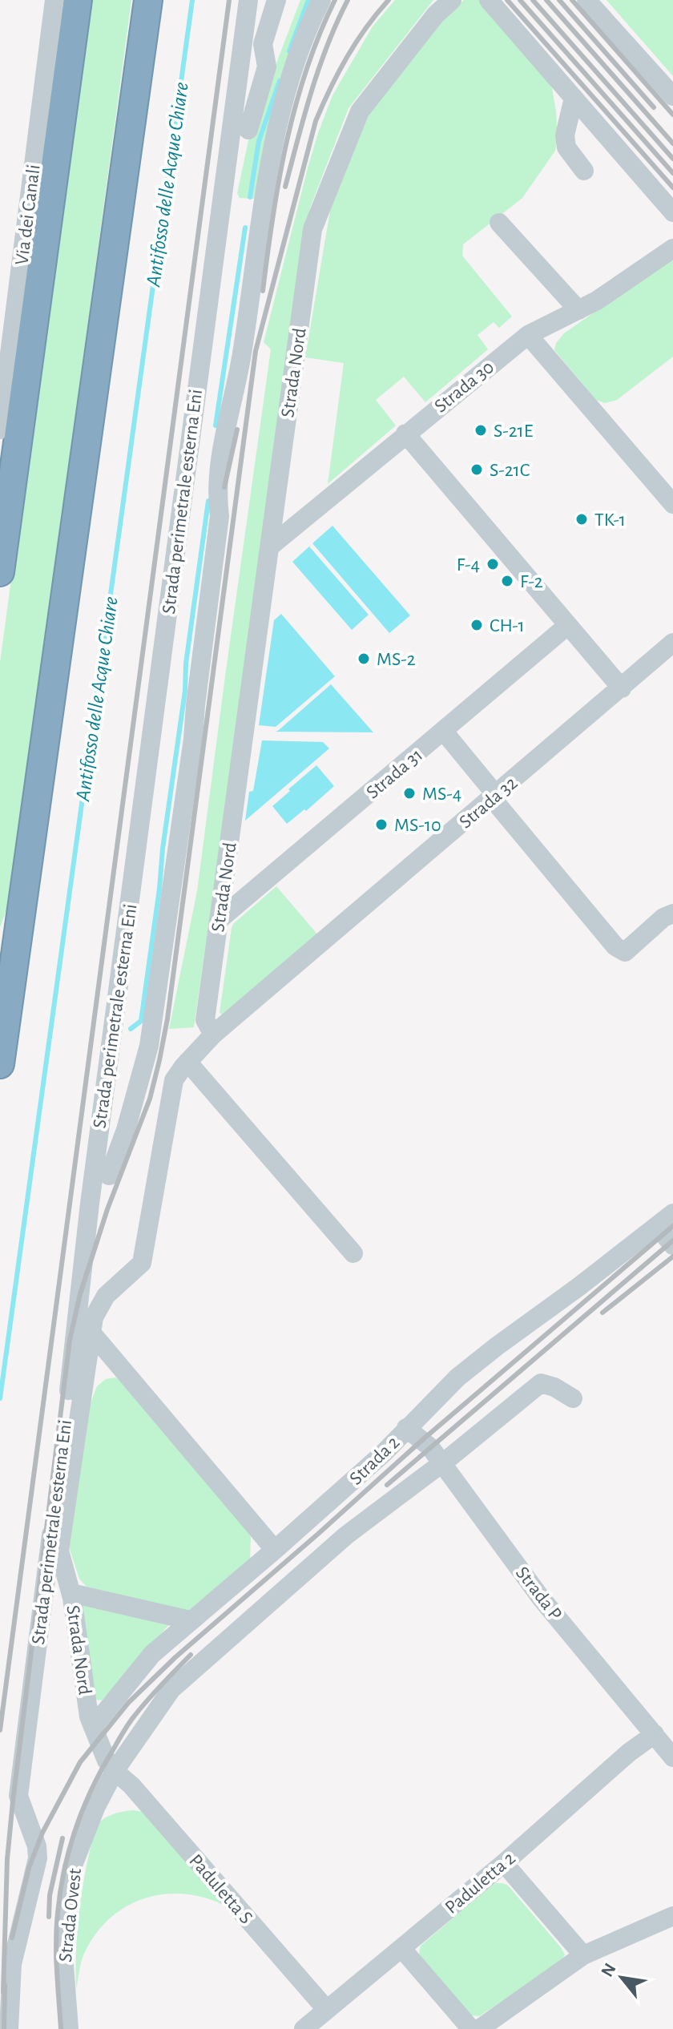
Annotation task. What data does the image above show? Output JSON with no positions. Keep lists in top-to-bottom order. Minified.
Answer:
{"streets":{"street":["Via dei Canali","Strada Nord","Strada 30","Strada perimetrale esterna Eni","Strada 31","Strada 32","Strada 2","Strada P","Paduletta 2","Paduletta S","Strada Ovest"]},"crossings":[["Strada Nord","Strada 30"],["Strada Nord","Strada 31"],["Strada Nord","Strada 32"],["Strada Nord","Strada 2"],["Strada Nord","Paduletta S"],["Strada Nord","Strada Ovest"],["Strada 2","Strada P"],["Strada P","Paduletta 2"],["Strada P","Strada Ovest"],["Paduletta 2","Paduletta S"],["Paduletta S","Strada Ovest"]],"water":["Antifosso delle Acque Chiare"],"places":["S-21E","S-21C","TK-1","F-4","F-2","CH-1","MS-2","MS-4","MS-10"],"north":"top left"}
